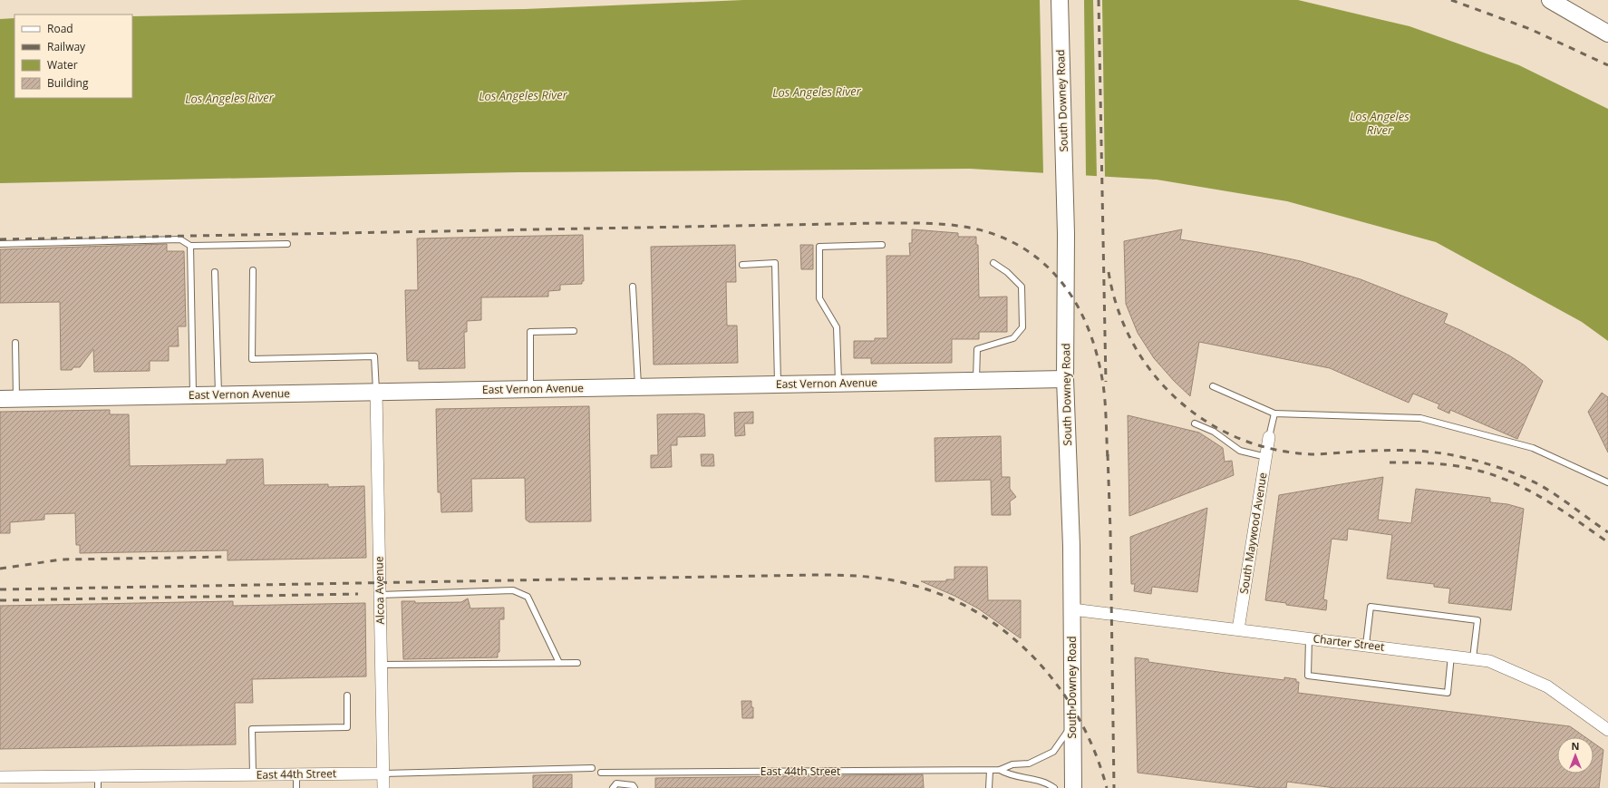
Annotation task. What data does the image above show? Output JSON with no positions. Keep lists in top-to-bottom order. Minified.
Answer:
{"streets":{"street":["South Downey Road","East Vernon Avenue","South Maywood Avenue","Alcoa Avenue","Charter Street","East 44th Street"]},"crossings":[["South Downey Road","East Vernon Avenue"],["South Downey Road","Charter Street"],["South Downey Road","East 44th Street"],["East Vernon Avenue","Alcoa Avenue"],["South Maywood Avenue","Charter Street"],["Alcoa Avenue","East 44th Street"]],"water":["Los Angeles River"],"legend":["Road","Railway","Water","Building"],"north":"top"}
